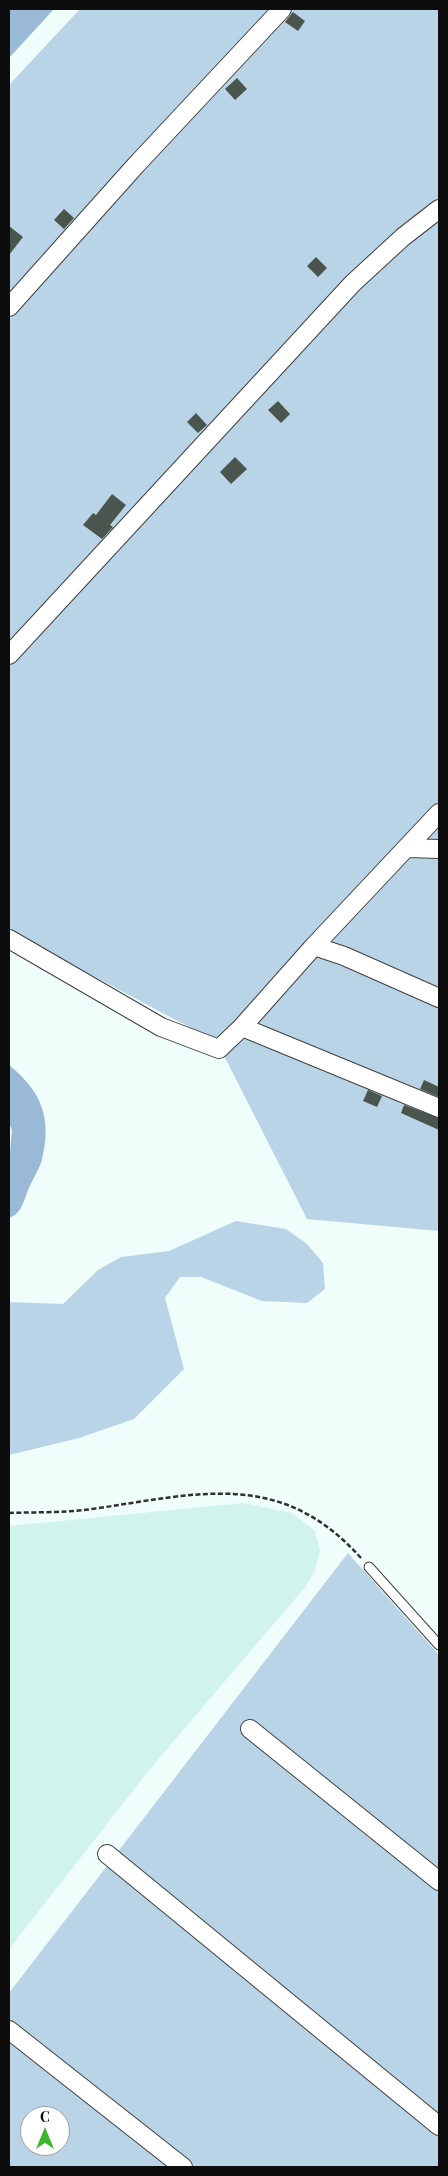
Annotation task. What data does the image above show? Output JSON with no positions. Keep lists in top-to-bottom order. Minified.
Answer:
{"north":"top"}
